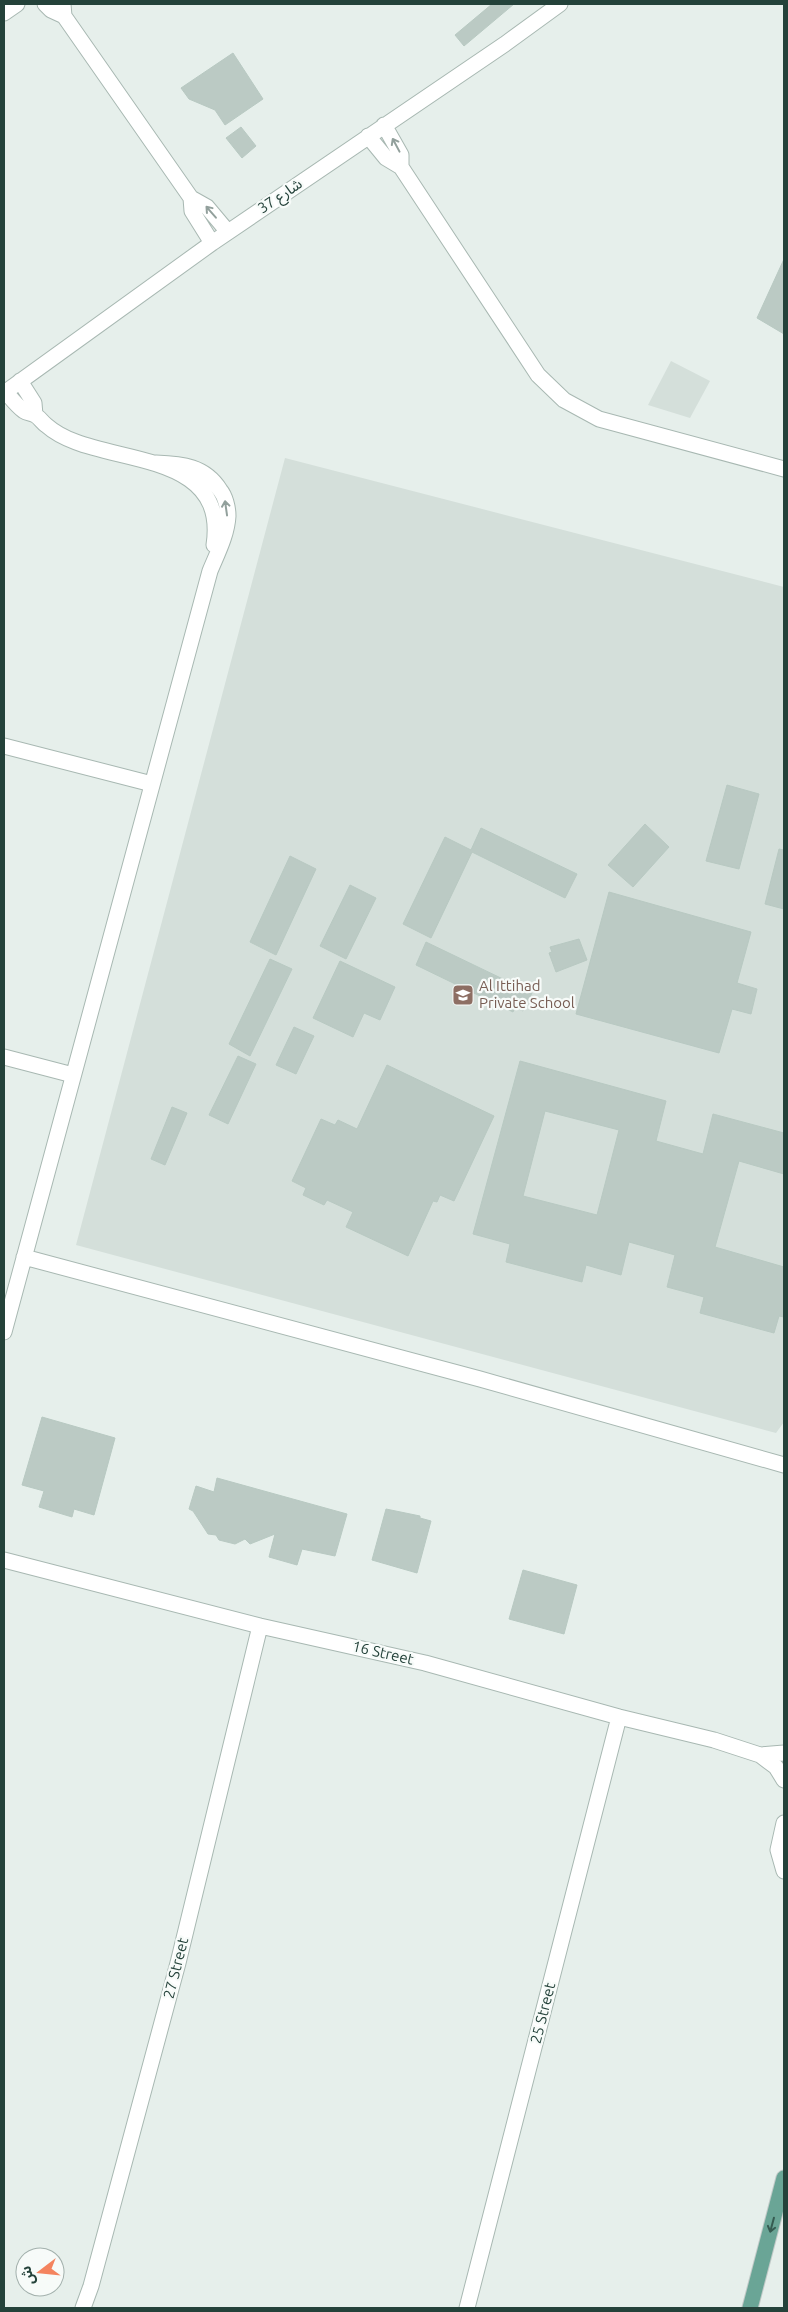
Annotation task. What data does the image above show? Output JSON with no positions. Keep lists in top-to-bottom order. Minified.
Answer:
{"streets":{"street":["شارع 37","16 Street","27 Street","25 Street"]},"crossings":[["16 Street","27 Street"],["16 Street","25 Street"]],"places":{"school or university":["Al Ittihad Private School"]},"north":"left"}
